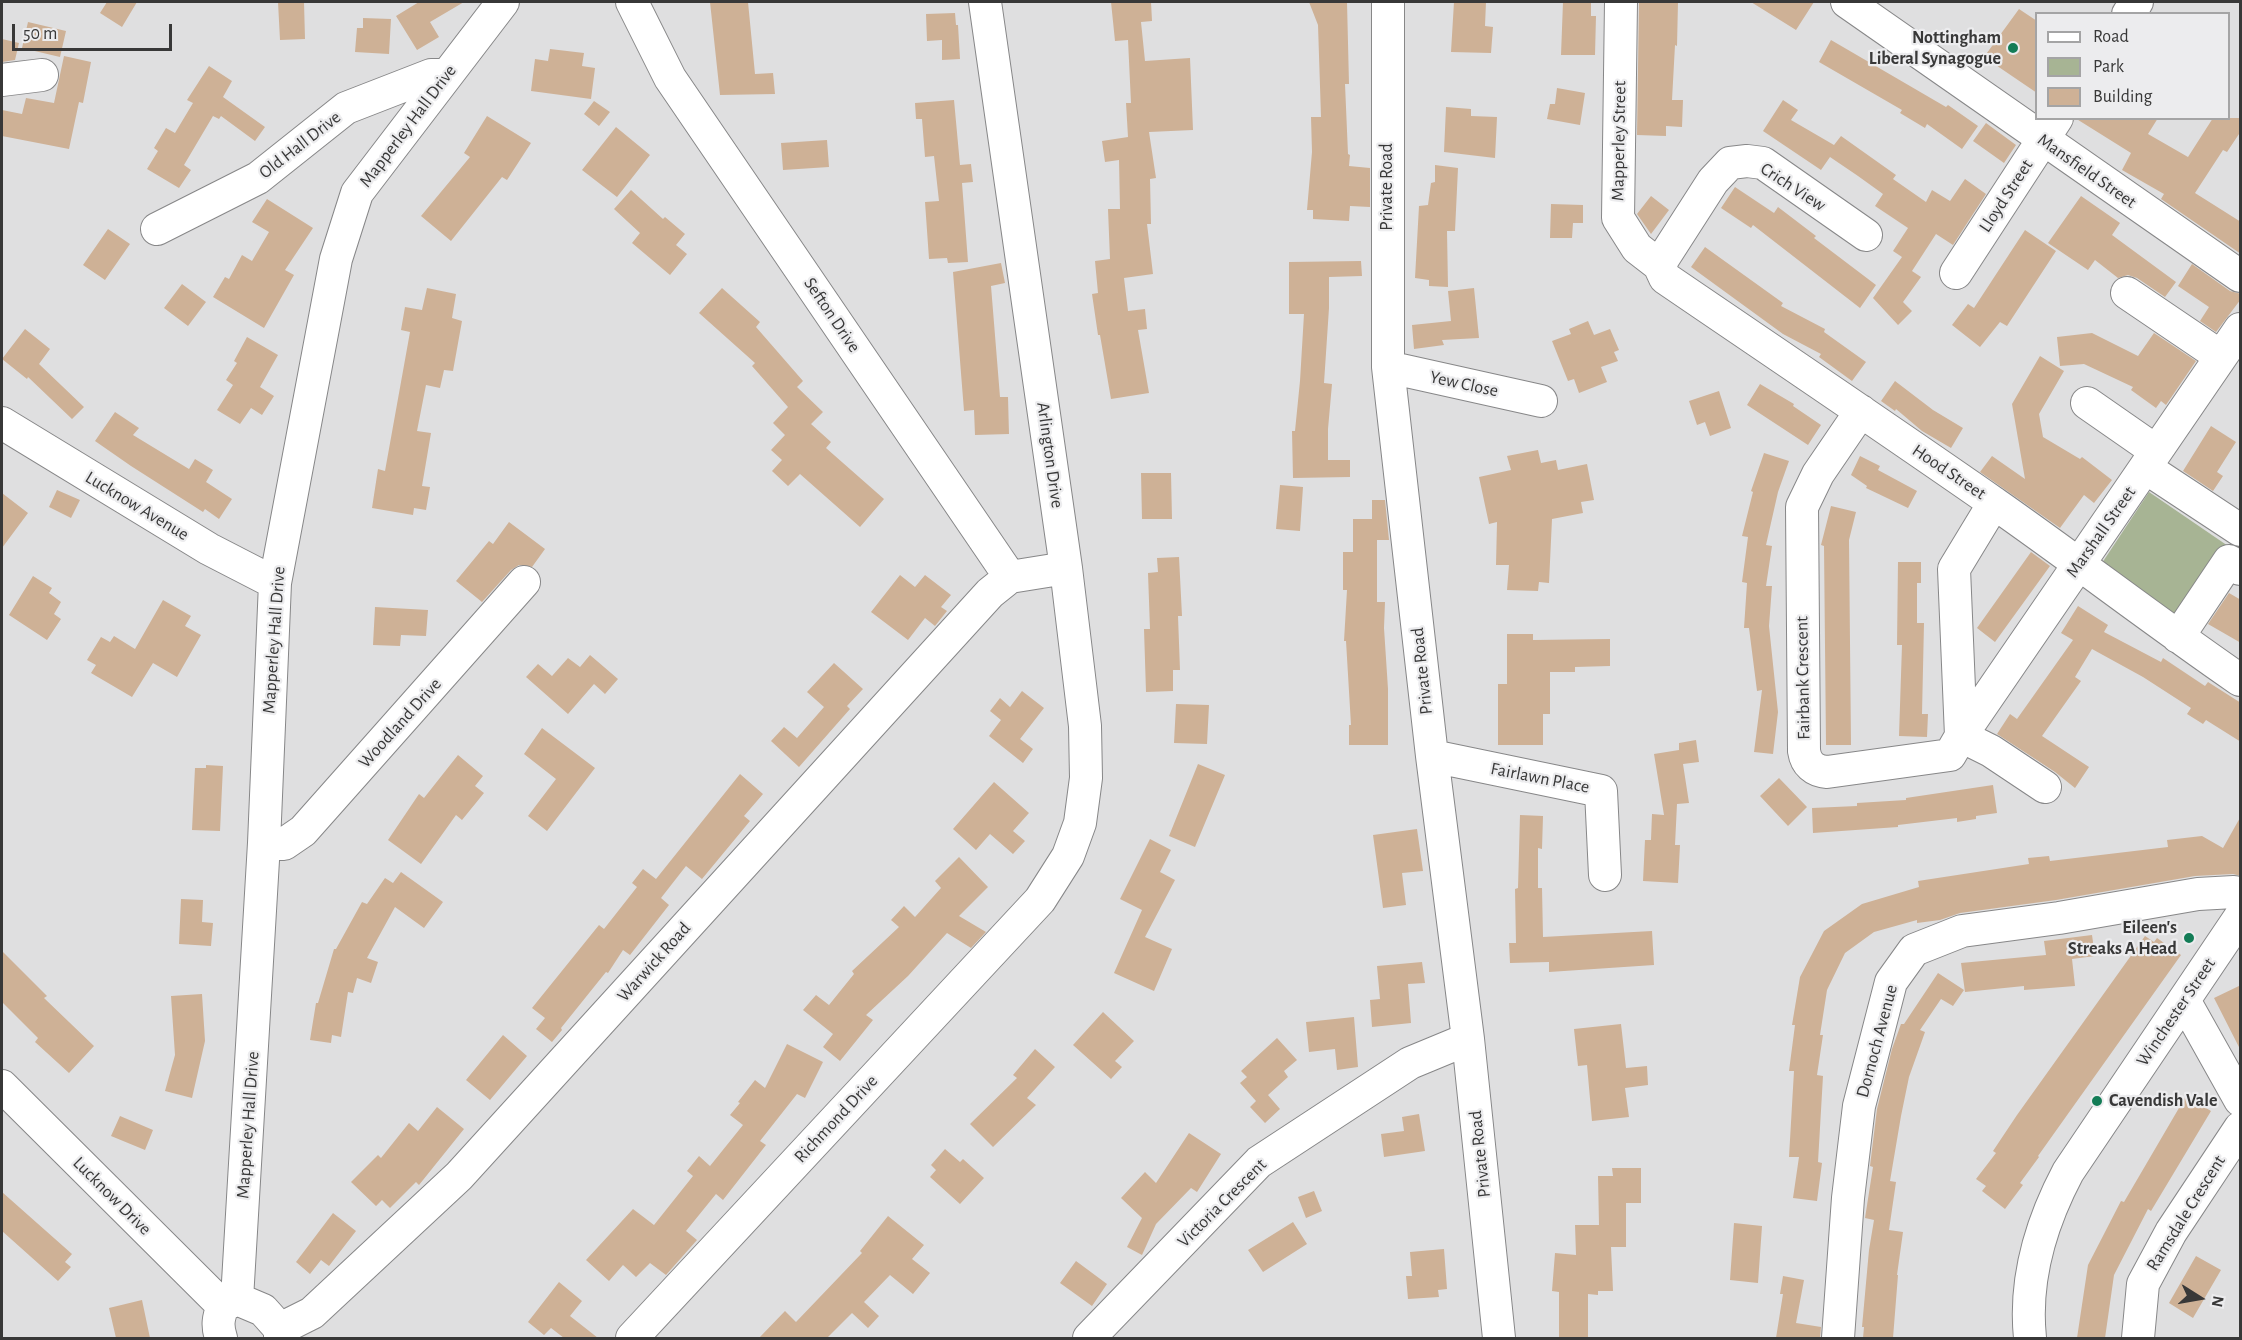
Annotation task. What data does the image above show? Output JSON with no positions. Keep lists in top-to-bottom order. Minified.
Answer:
{"streets":{"street":["Mapperley Hall Drive","Mapperley Street","Old Hall Drive","Mansfield Street","Private Road","Crich View","Lloyd Street","Sefton Drive","Yew Close","Arlington Drive","Hood Street","Lucknow Avenue","Marshall Street","Fairbank Crescent","Woodland Drive","Fairlawn Place","Warwick Road","Winchester Street","Dornoch Avenue","Richmond Drive","Lucknow Drive","Victoria Crescent","Ramsdale Crescent"]},"crossings":[["Mapperley Hall Drive","Old Hall Drive"],["Mapperley Hall Drive","Lucknow Avenue"],["Mapperley Hall Drive","Woodland Drive"],["Mapperley Hall Drive","Lucknow Drive"],["Mapperley Street","Crich View"],["Mapperley Street","Hood Street"],["Mansfield Street","Lloyd Street"],["Private Road","Yew Close"],["Private Road","Fairlawn Place"],["Private Road","Victoria Crescent"],["Crich View","Hood Street"],["Sefton Drive","Warwick Road"],["Arlington Drive","Richmond Drive"],["Hood Street","Marshall Street"],["Hood Street","Fairbank Crescent"],["Marshall Street","Fairbank Crescent"],["Warwick Road","Lucknow Drive"]],"places":["Nottingham Liberal Synagogue","Eileen's Streaks A Head","Cavendish Vale"],"legend":["Road","Park","Building"],"scale_bar":"50 m","north":"right"}
